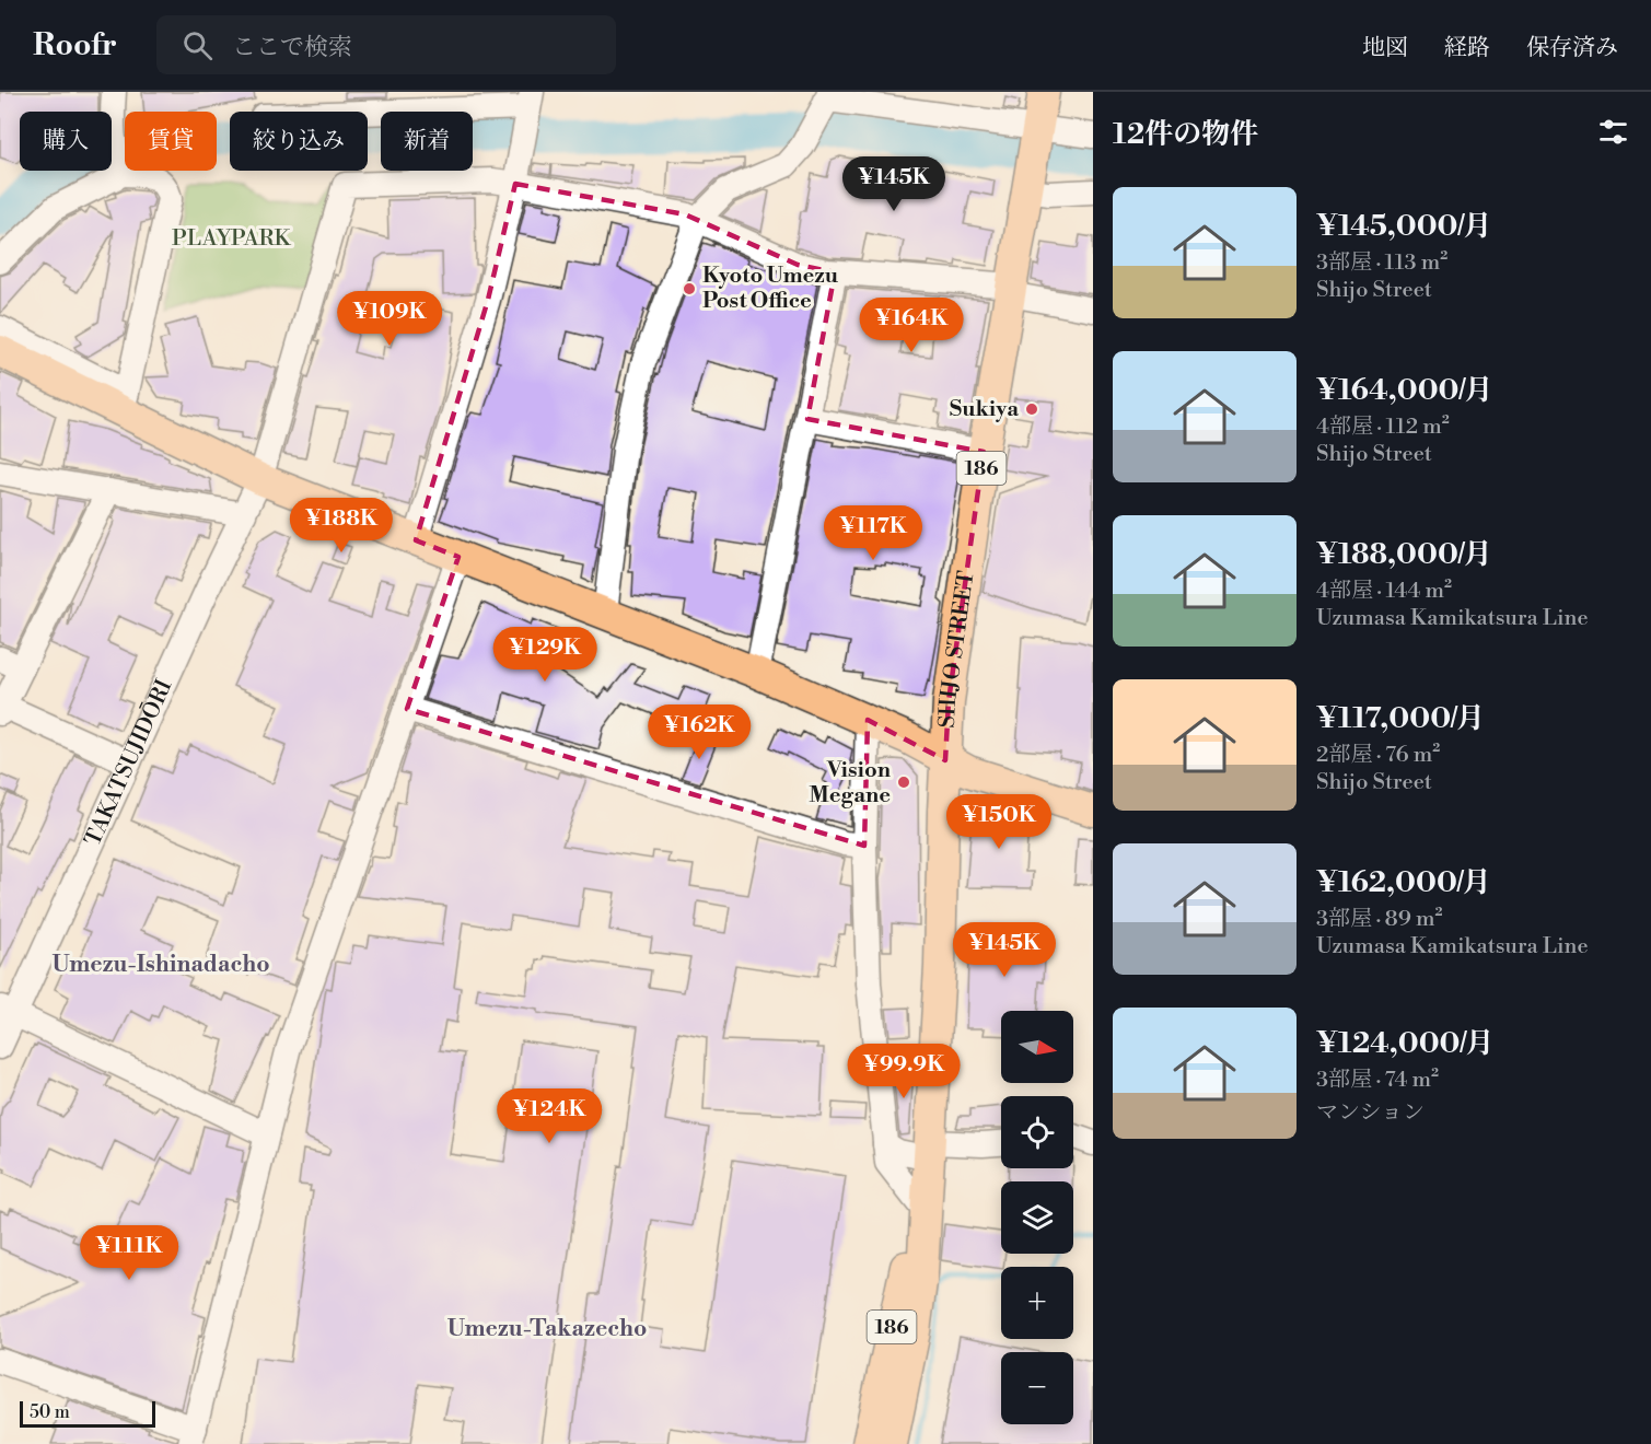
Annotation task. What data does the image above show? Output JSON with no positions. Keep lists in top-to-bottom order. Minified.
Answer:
{"streets":{"main road":["186","SHIJO STREET"],"street":["TAKATSUJIDŌRI"]},"districts":["Umezu-Ishinadacho","Umezu-Takazecho"],"parks":["PLAYPARK"],"places":["Kyoto Umezu Post Office","Sukiya","Vision Megane"],"scale_bar":"50 m","north":"right","page":{"header":"Roofr","search":"ここで検索","nav":["地図","経路","保存済み"],"heading":"12件の物件","chip":["購入","賃貸","絞り込み","新着"],"price":["¥145K","¥109K","¥164K","¥188K","¥117K","¥129K","¥162K","¥150K","¥145K","¥99.9K","¥124K","¥111K"],"list":[{"name":"¥145,000/月","note":"3部屋 · 113 m² · Shijo Street"},{"name":"¥164,000/月","note":"4部屋 · 112 m² · Shijo Street"},{"name":"¥188,000/月","note":"4部屋 · 144 m² · Uzumasa Kamikatsura Line"},{"name":"¥117,000/月","note":"2部屋 · 76 m² · Shijo Street"},{"name":"¥162,000/月","note":"3部屋 · 89 m² · Uzumasa Kamikatsura Line"},{"name":"¥124,000/月","note":"3部屋 · 74 m² · マンション"}],"map_buttons":["+","−"],"scale":"50 m"}}
